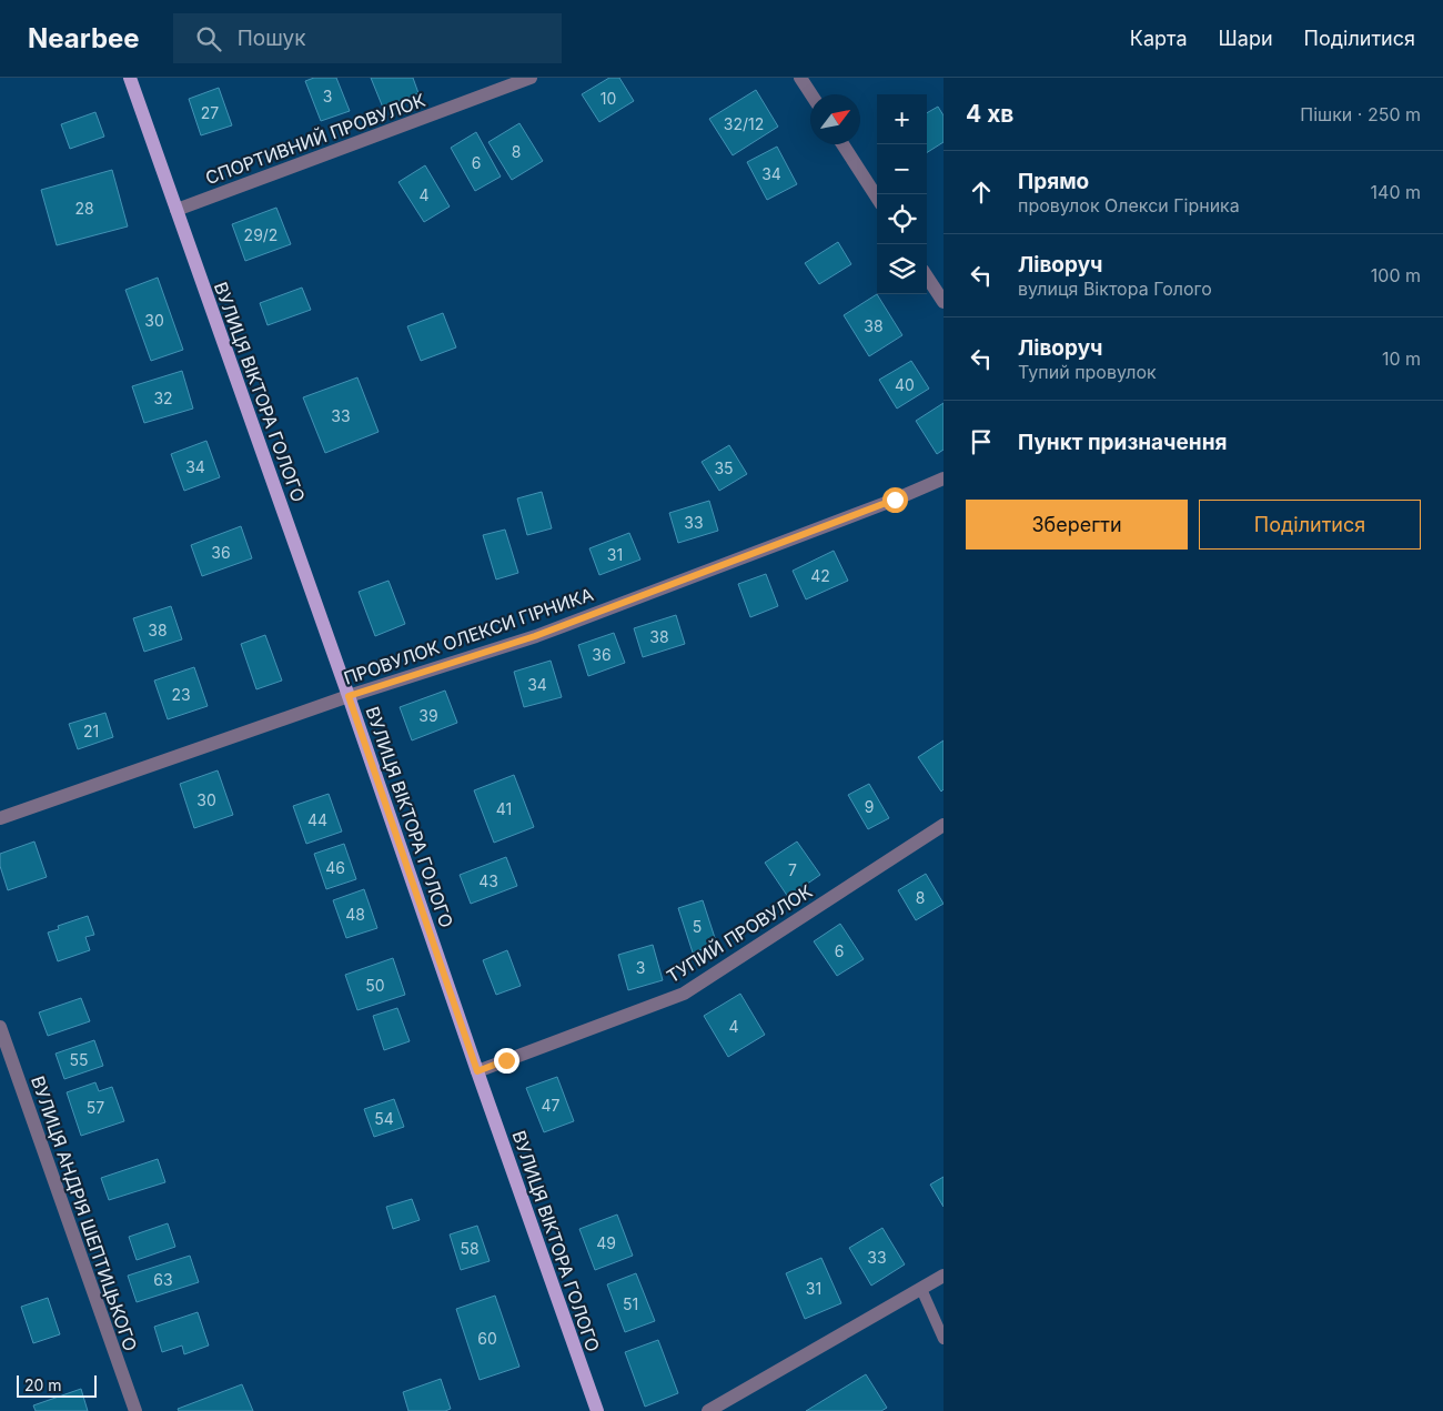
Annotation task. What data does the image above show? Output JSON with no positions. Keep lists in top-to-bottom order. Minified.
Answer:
{"streets":{"main road":["ВУЛИЦЯ ВІКТОРА ГОЛОГО"],"street":["СПОРТИВНИЙ ПРОВУЛОК","ПРОВУЛОК ОЛЕКСИ ГІРНИКА","ТУПИЙ ПРОВУЛОК","ВУЛИЦЯ АНДРІЯ ШЕПТИЦЬКОГО"]},"crossings":[["СПОРТИВНИЙ ПРОВУЛОК","ВУЛИЦЯ ВІКТОРА ГОЛОГО"],["ВУЛИЦЯ ВІКТОРА ГОЛОГО","ПРОВУЛОК ОЛЕКСИ ГІРНИКА"],["ВУЛИЦЯ ВІКТОРА ГОЛОГО","ТУПИЙ ПРОВУЛОК"]],"house_numbers":["3","10","27","32/12","8","6","34","4","28","29/2","30","38","40","32","33","34","35","33","36","31","42","38","38","36","34","23","39","21","30","9","41","44","46","7","43","8","48","5","6","3","50","4","55","47","57","54","49","58","33","63","31","51","60"],"scale_bar":"20 m","north":"top right","page":{"header":"Nearbee","search":"Пошук","nav":["Карта","Шари","Поділитися"],"heading":["4 хв","Пішки · 250 m"],"map_buttons":["+","−"],"list":[["Прямо","провулок Олекси Гірника","140 m"],["Ліворуч","вулиця Віктора Голого","100 m"],["Ліворуч","Тупий провулок","10 m"],"Пункт призначення"],"buttons":["Зберегти","Поділитися"],"scale":"20 m"}}
